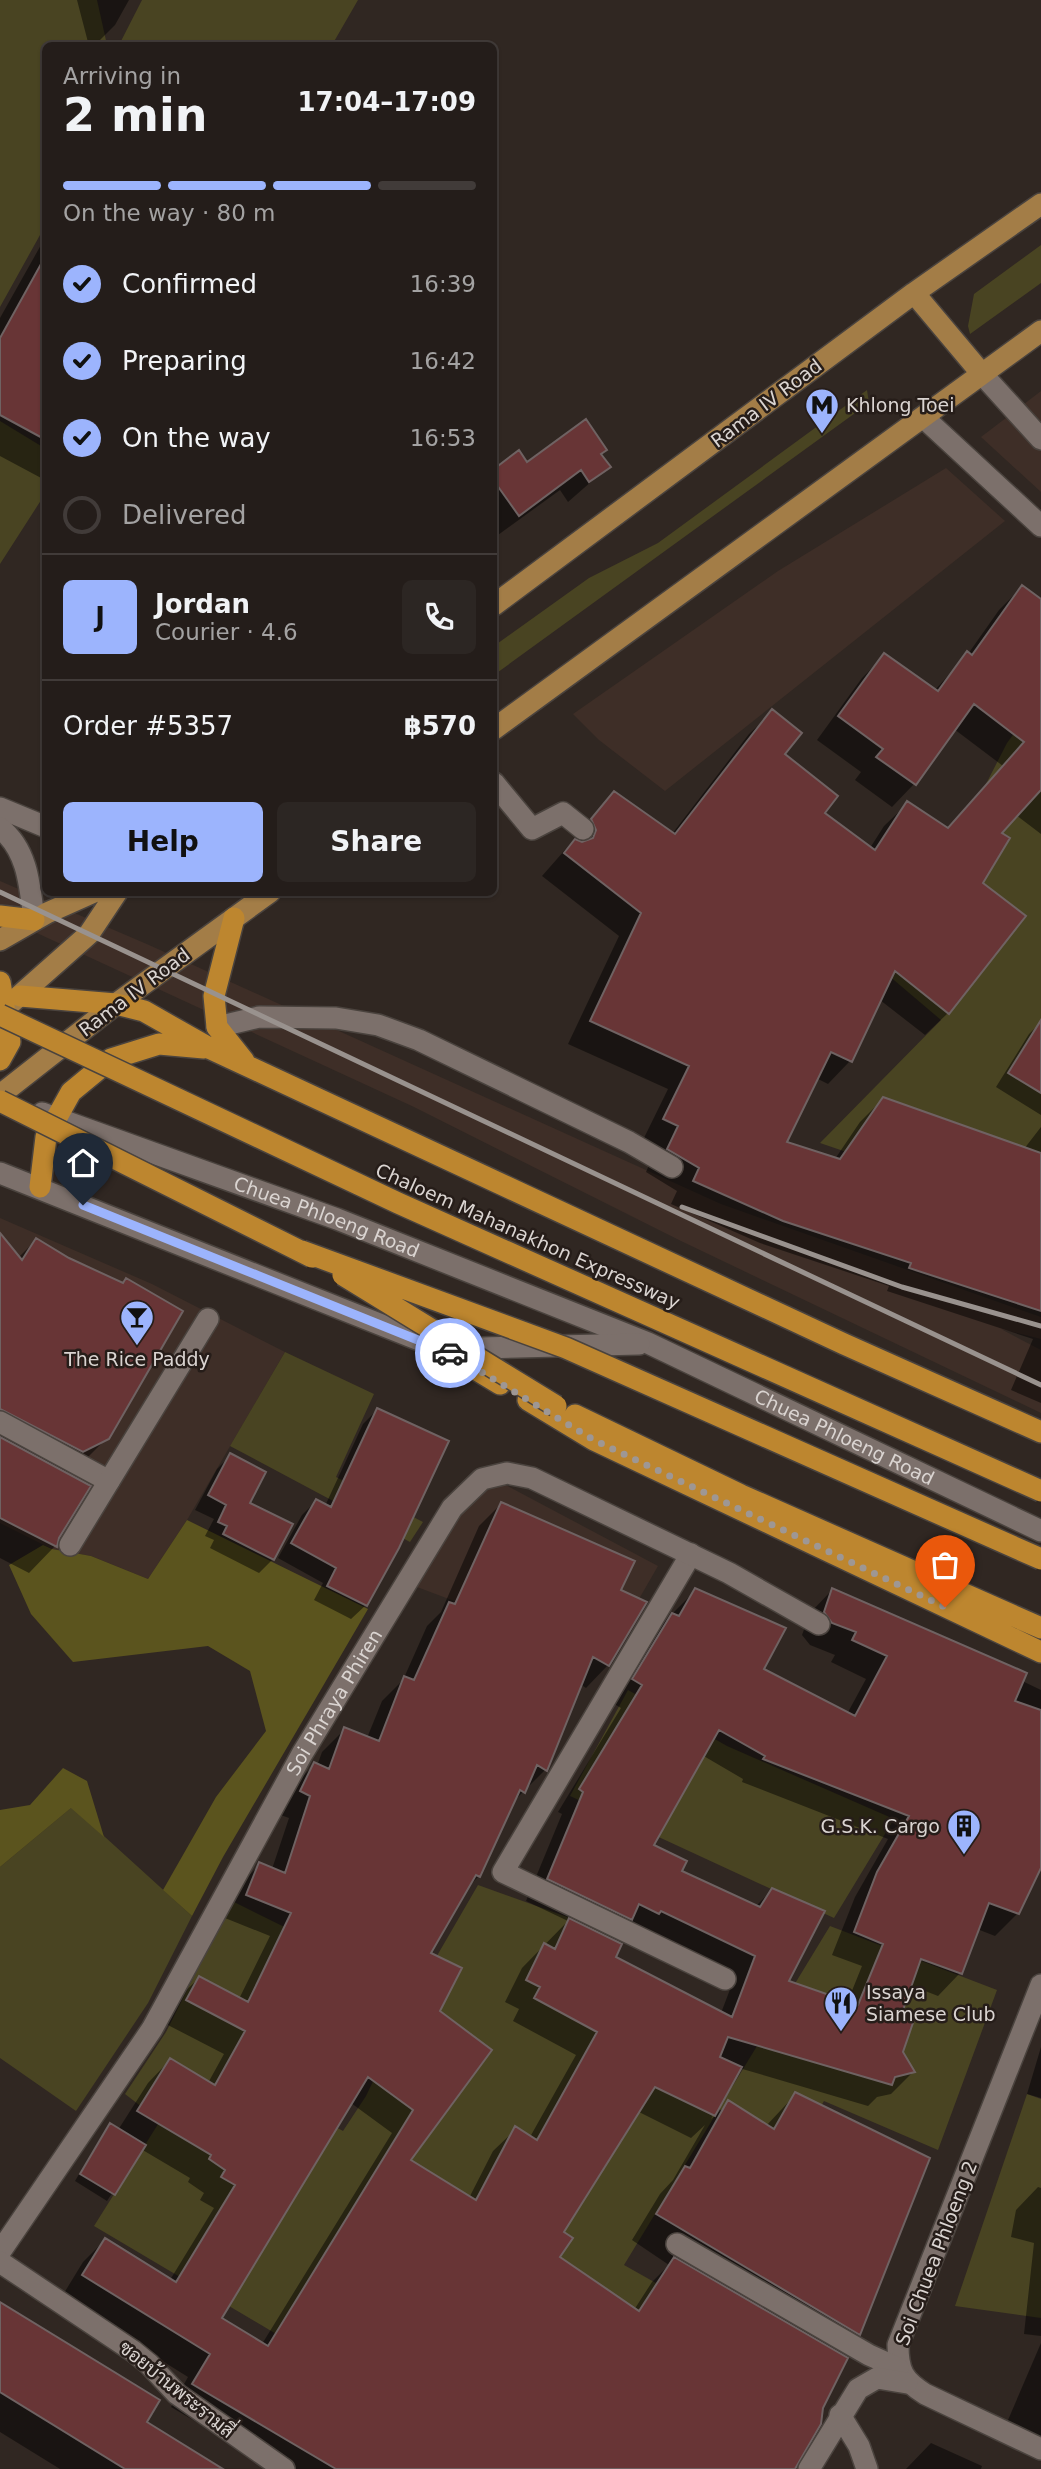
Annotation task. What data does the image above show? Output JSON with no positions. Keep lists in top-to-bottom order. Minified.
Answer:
{"streets":{"highway":["Chaloem Mahanakhon Expressway"],"main road":["Rama IV Road"],"street":["Chuea Phloeng Road","Soi Phraya Phiren","Soi Chuea Phloeng 2","ซอยบ้านพระรามสี่"]},"crossings":[["Rama IV Road","Chuea Phloeng Road"]],"places":{"metro station":["Khlong Toei"],"bar":["The Rice Paddy"],"building":["G.S.K. Cargo"],"restaurant":["Issaya Siamese Club"]},"page":{"heading":["2 min","Arriving in","17:04–17:09"],"panel":["Jordan","Courier · 4.6","Order #5357","฿570"],"bar":"On the way · 80 m","list":[["Confirmed","16:39"],["Preparing","16:42"],["On the way","16:53"],"Delivered"],"round":"J","buttons":["Help","Share"]}}
